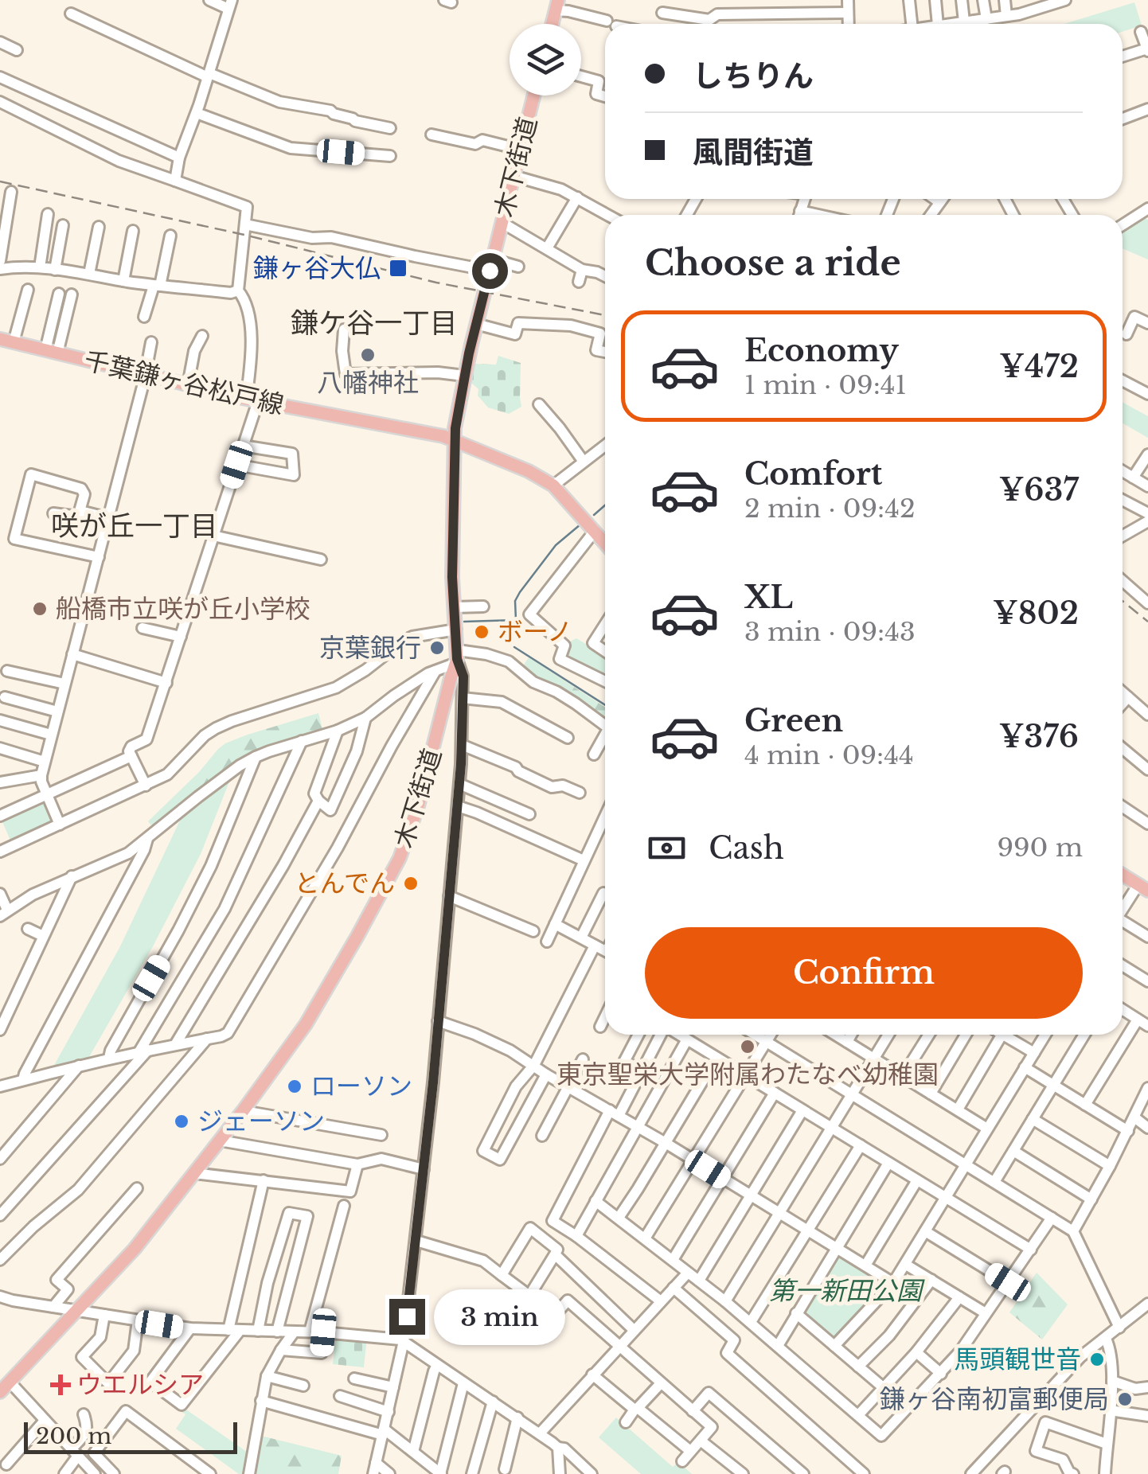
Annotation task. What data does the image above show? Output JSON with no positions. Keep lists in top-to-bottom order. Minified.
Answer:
{"streets":{"main road":["木下街道","千葉鎌ヶ谷松戸線"]},"crossings":[["木下街道","千葉鎌ヶ谷松戸線"]],"districts":["鎌ケ谷一丁目","咲が丘一丁目"],"parks":["第一新田公園"],"places":{"transit":["鎌ヶ谷大仏"],"other":["八幡神社","船橋市立咲が丘小学校","ボーノ","京葉銀行","とんでん","東京聖栄大学附属わたなべ幼稚園","ローソン","ジェーソン","馬頭観世音","鎌ヶ谷南初富郵便局"],"health":["ウエルシア"]},"scale_bar":"200 m","page":{"banner":["しちりん","風間街道"],"heading":"Choose a ride","list":[{"name":"Economy","note":"1 min · 09:41","value":"¥472"},{"name":"Comfort","note":"2 min · 09:42","value":"¥637"},{"name":"XL","note":"3 min · 09:43","value":"¥802"},{"name":"Green","note":"4 min · 09:44","value":"¥376"}],"pay":["Cash","990 m"],"buttons":"Confirm","bubble":"3 min","scale":"200 m"}}
